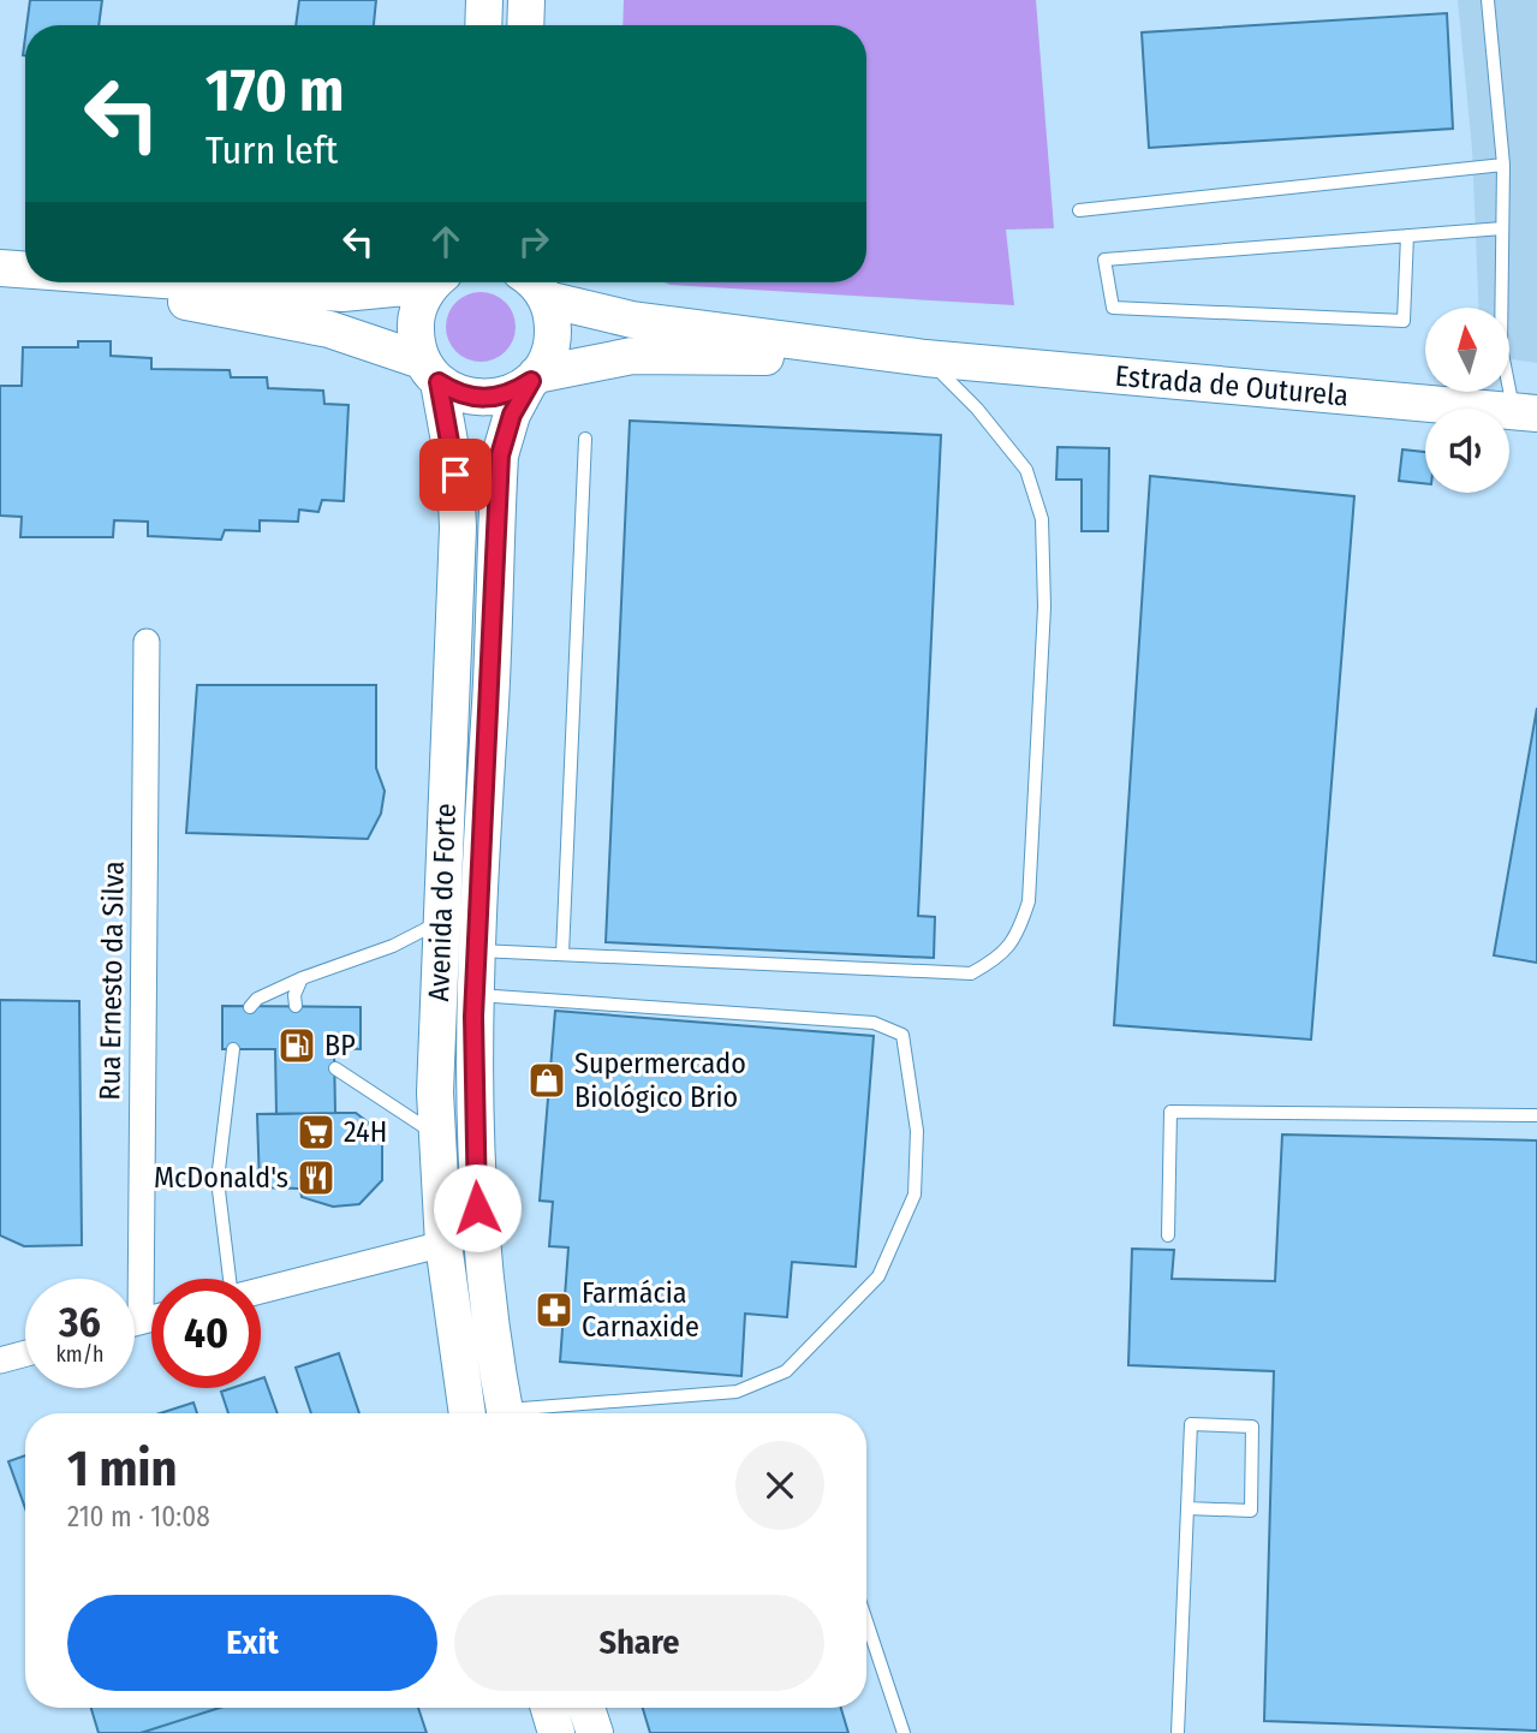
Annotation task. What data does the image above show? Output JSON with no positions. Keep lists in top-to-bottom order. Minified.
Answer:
{"streets":{"street":["Estrada de Outurela","Avenida do Forte","Rua Ernesto da Silva"]},"crossings":[["Estrada de Outurela","Avenida do Forte"]],"places":{"fuel station":["BP"],"shop":["Supermercado Biológico Brio"],"supermarket":["24H"],"restaurant":["McDonald's"],"pharmacy":["Farmácia Carnaxide"]},"north":"top","page":{"turn":["170 m","Turn left"],"speed":"36 km/h","limit":"40","heading":["1 min","210 m · 10:08"],"buttons":["Exit","Share"]}}
